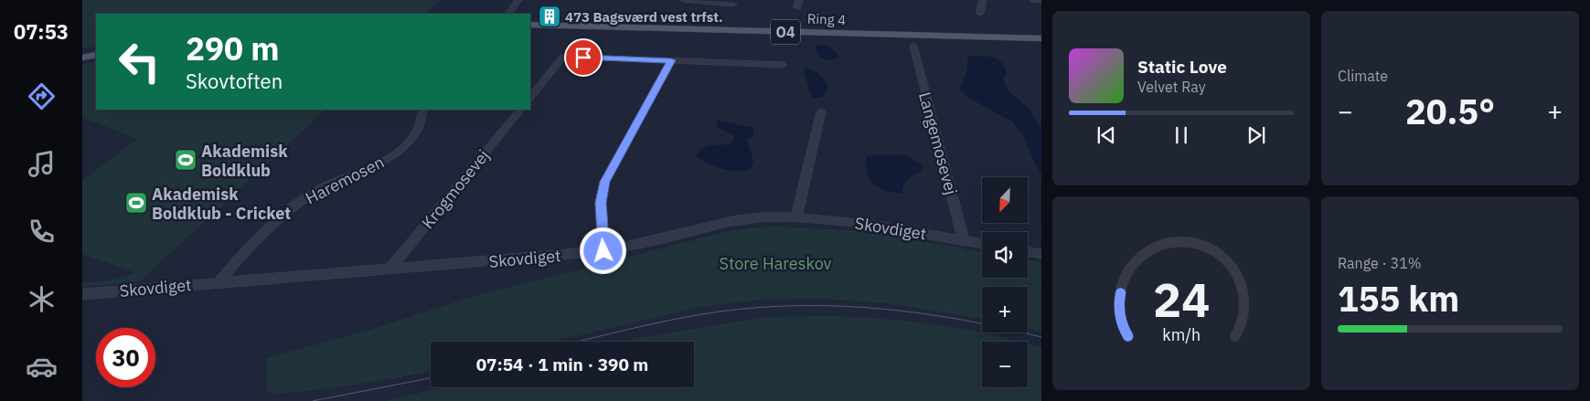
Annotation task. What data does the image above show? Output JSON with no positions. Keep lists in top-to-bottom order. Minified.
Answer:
{"streets":{"main road":["Ring 4","O4"],"street":["Langemosevej","Haremosen","Krogmosevej","Skovdiget"]},"crossings":[["Langemosevej","Skovdiget"],["Haremosen","Skovdiget"],["Krogmosevej","Skovdiget"]],"parks":["Store Hareskov"],"places":{"building":["473 Bagsværd vest trfst."],"sports":["Akademisk Boldklub","Akademisk Boldklub - Cricket"]},"north":"bottom left","page":{"tabs":"07:53","tile":["Climate",["Range · 31%","155 km"]],"turn":["290 m","Skovtoften"],"song":["Static Love","Velvet Ray"],"heat":["−","20.5°","+"],"map_buttons":["+","−"],"limit":"30","trip":"07:54 · 1 min · 390 m","gauge":["24","km/h"]}}
